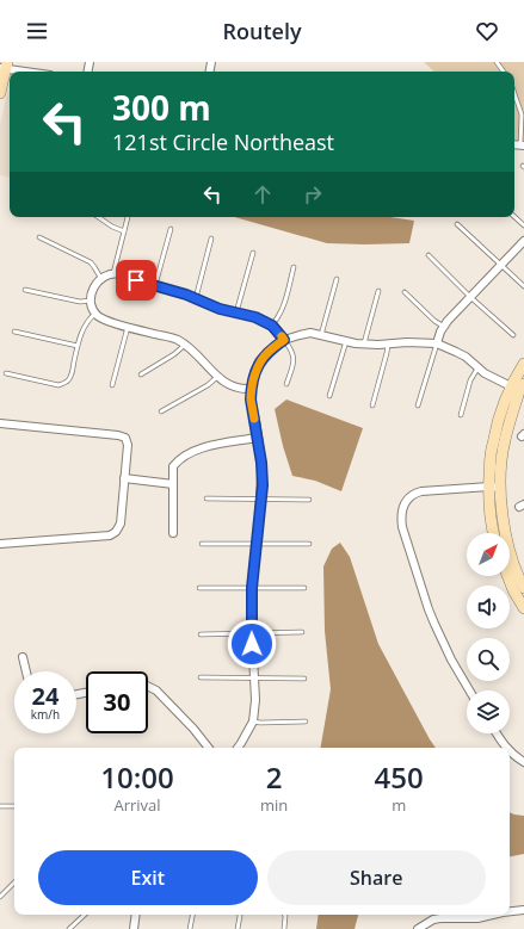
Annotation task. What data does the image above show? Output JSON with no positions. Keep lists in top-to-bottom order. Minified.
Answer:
{"north":"top right","page":{"header":"Routely","turn":["300 m","121st Circle Northeast"],"speed":"24 km/h","limit":"30","eta":["10:00","Arrival","2","min","450","m"],"buttons":["Exit","Share"]}}
